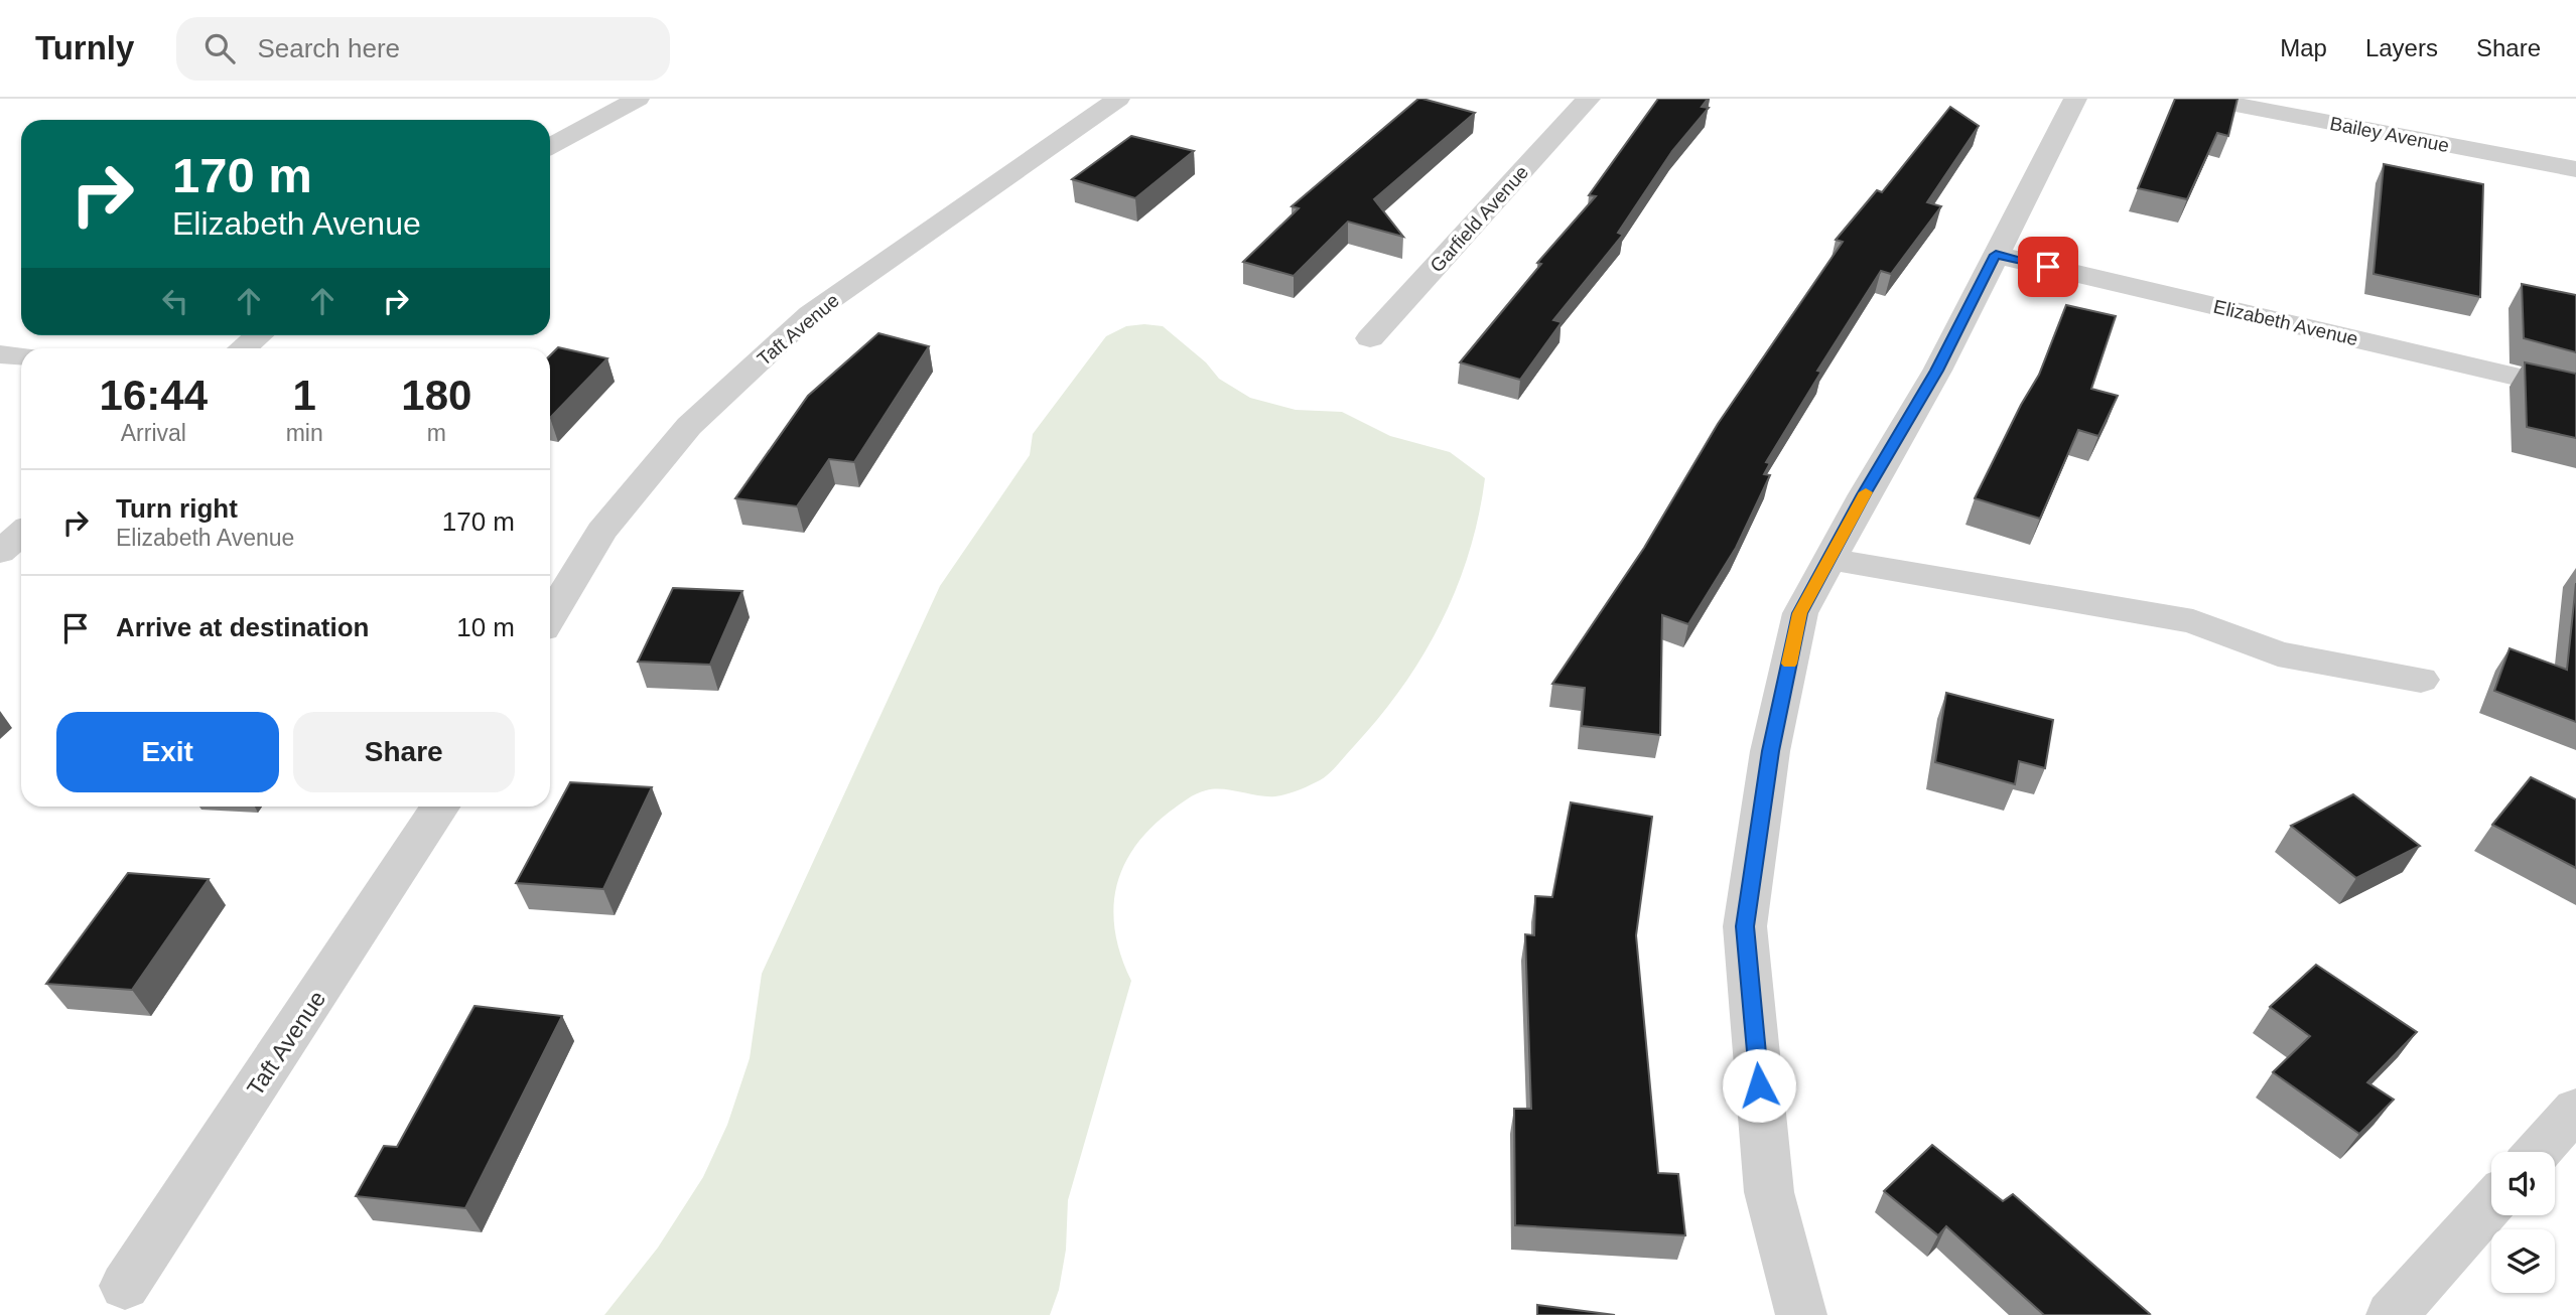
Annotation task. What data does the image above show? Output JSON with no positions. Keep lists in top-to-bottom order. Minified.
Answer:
{"streets":{"street":["Bailey Avenue","Garfield Avenue","Elizabeth Avenue","Taft Avenue"]},"page":{"header":"Turnly","search":"Search here","nav":["Map","Layers","Share"],"turn":["170 m","Elizabeth Avenue"],"eta":["16:44","Arrival","1","min","180","m"],"list":[{"name":"Turn right","note":"Elizabeth Avenue","value":"170 m"},{"name":"Arrive at destination","value":"10 m"}],"buttons":["Exit","Share"]}}
